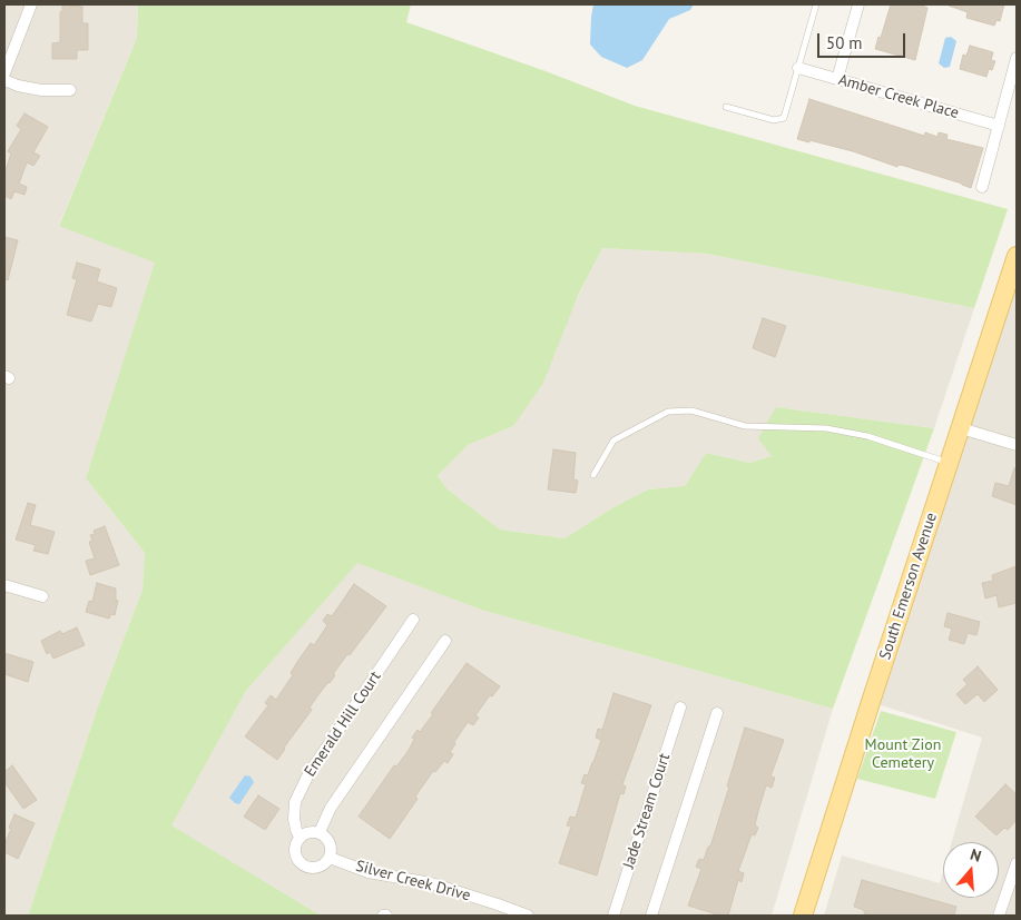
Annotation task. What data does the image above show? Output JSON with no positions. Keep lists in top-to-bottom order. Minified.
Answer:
{"streets":{"main road":["South Emerson Avenue"],"street":["Amber Creek Place","Emerald Hill Court","Jade Stream Court","Silver Creek Drive"]},"crossings":[["Emerald Hill Court","Silver Creek Drive"]],"parks":["Mount Zion Cemetery"],"scale_bar":"50 m","north":"top"}
